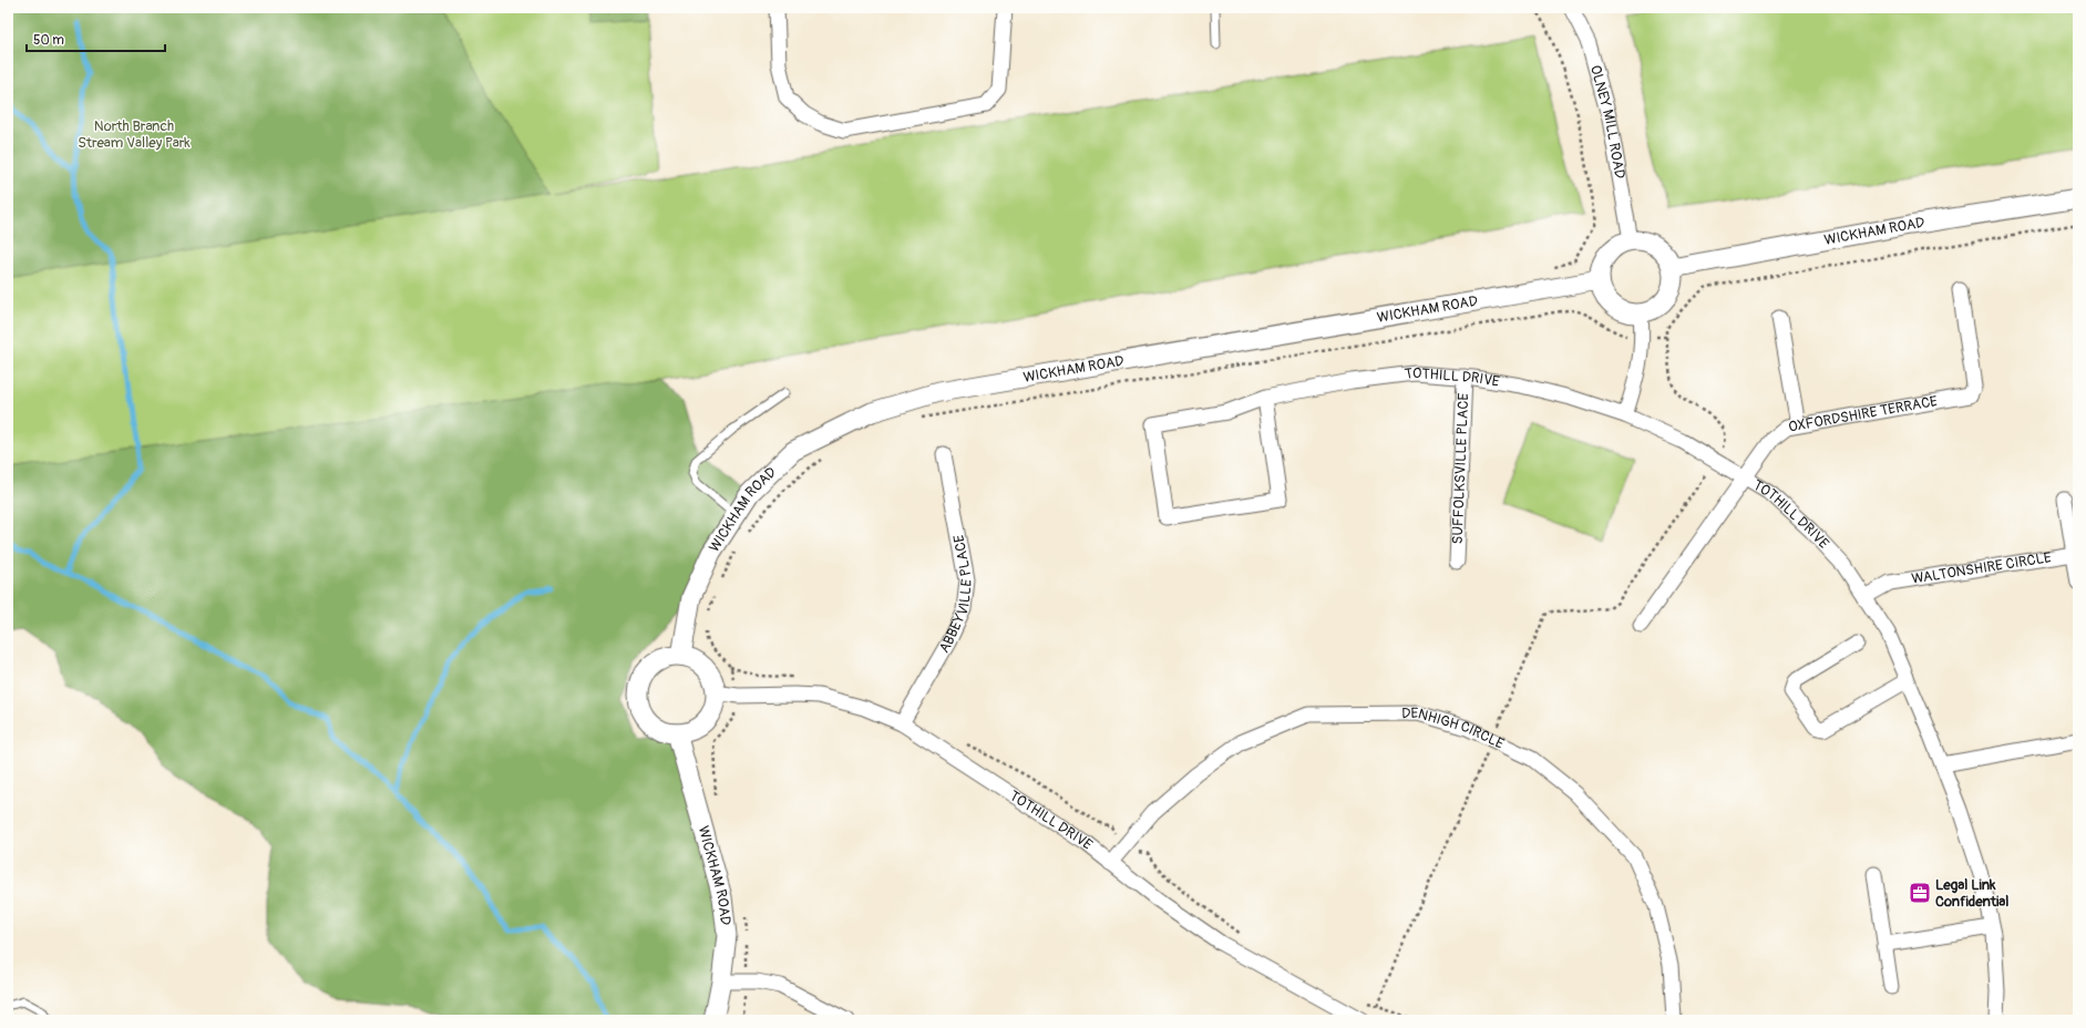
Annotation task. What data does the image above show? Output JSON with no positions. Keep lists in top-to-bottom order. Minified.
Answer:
{"streets":{"street":["OLNEY MILL ROAD","WICKHAM ROAD","TOTHILL DRIVE","OXFORDSHIRE TERRACE","SUFFOLKSVILLE PLACE","WALTONSHIRE CIRCLE","ABBEYVILLE PLACE","DENHIGH CIRCLE"]},"crossings":[["OLNEY MILL ROAD","WICKHAM ROAD"],["WICKHAM ROAD","TOTHILL DRIVE"],["TOTHILL DRIVE","OXFORDSHIRE TERRACE"],["TOTHILL DRIVE","SUFFOLKSVILLE PLACE"],["TOTHILL DRIVE","WALTONSHIRE CIRCLE"],["TOTHILL DRIVE","ABBEYVILLE PLACE"],["TOTHILL DRIVE","DENHIGH CIRCLE"]],"parks":["North Branch Stream Valley Park"],"places":{"office":["Legal Link Confidential"]},"scale_bar":"50 m"}
